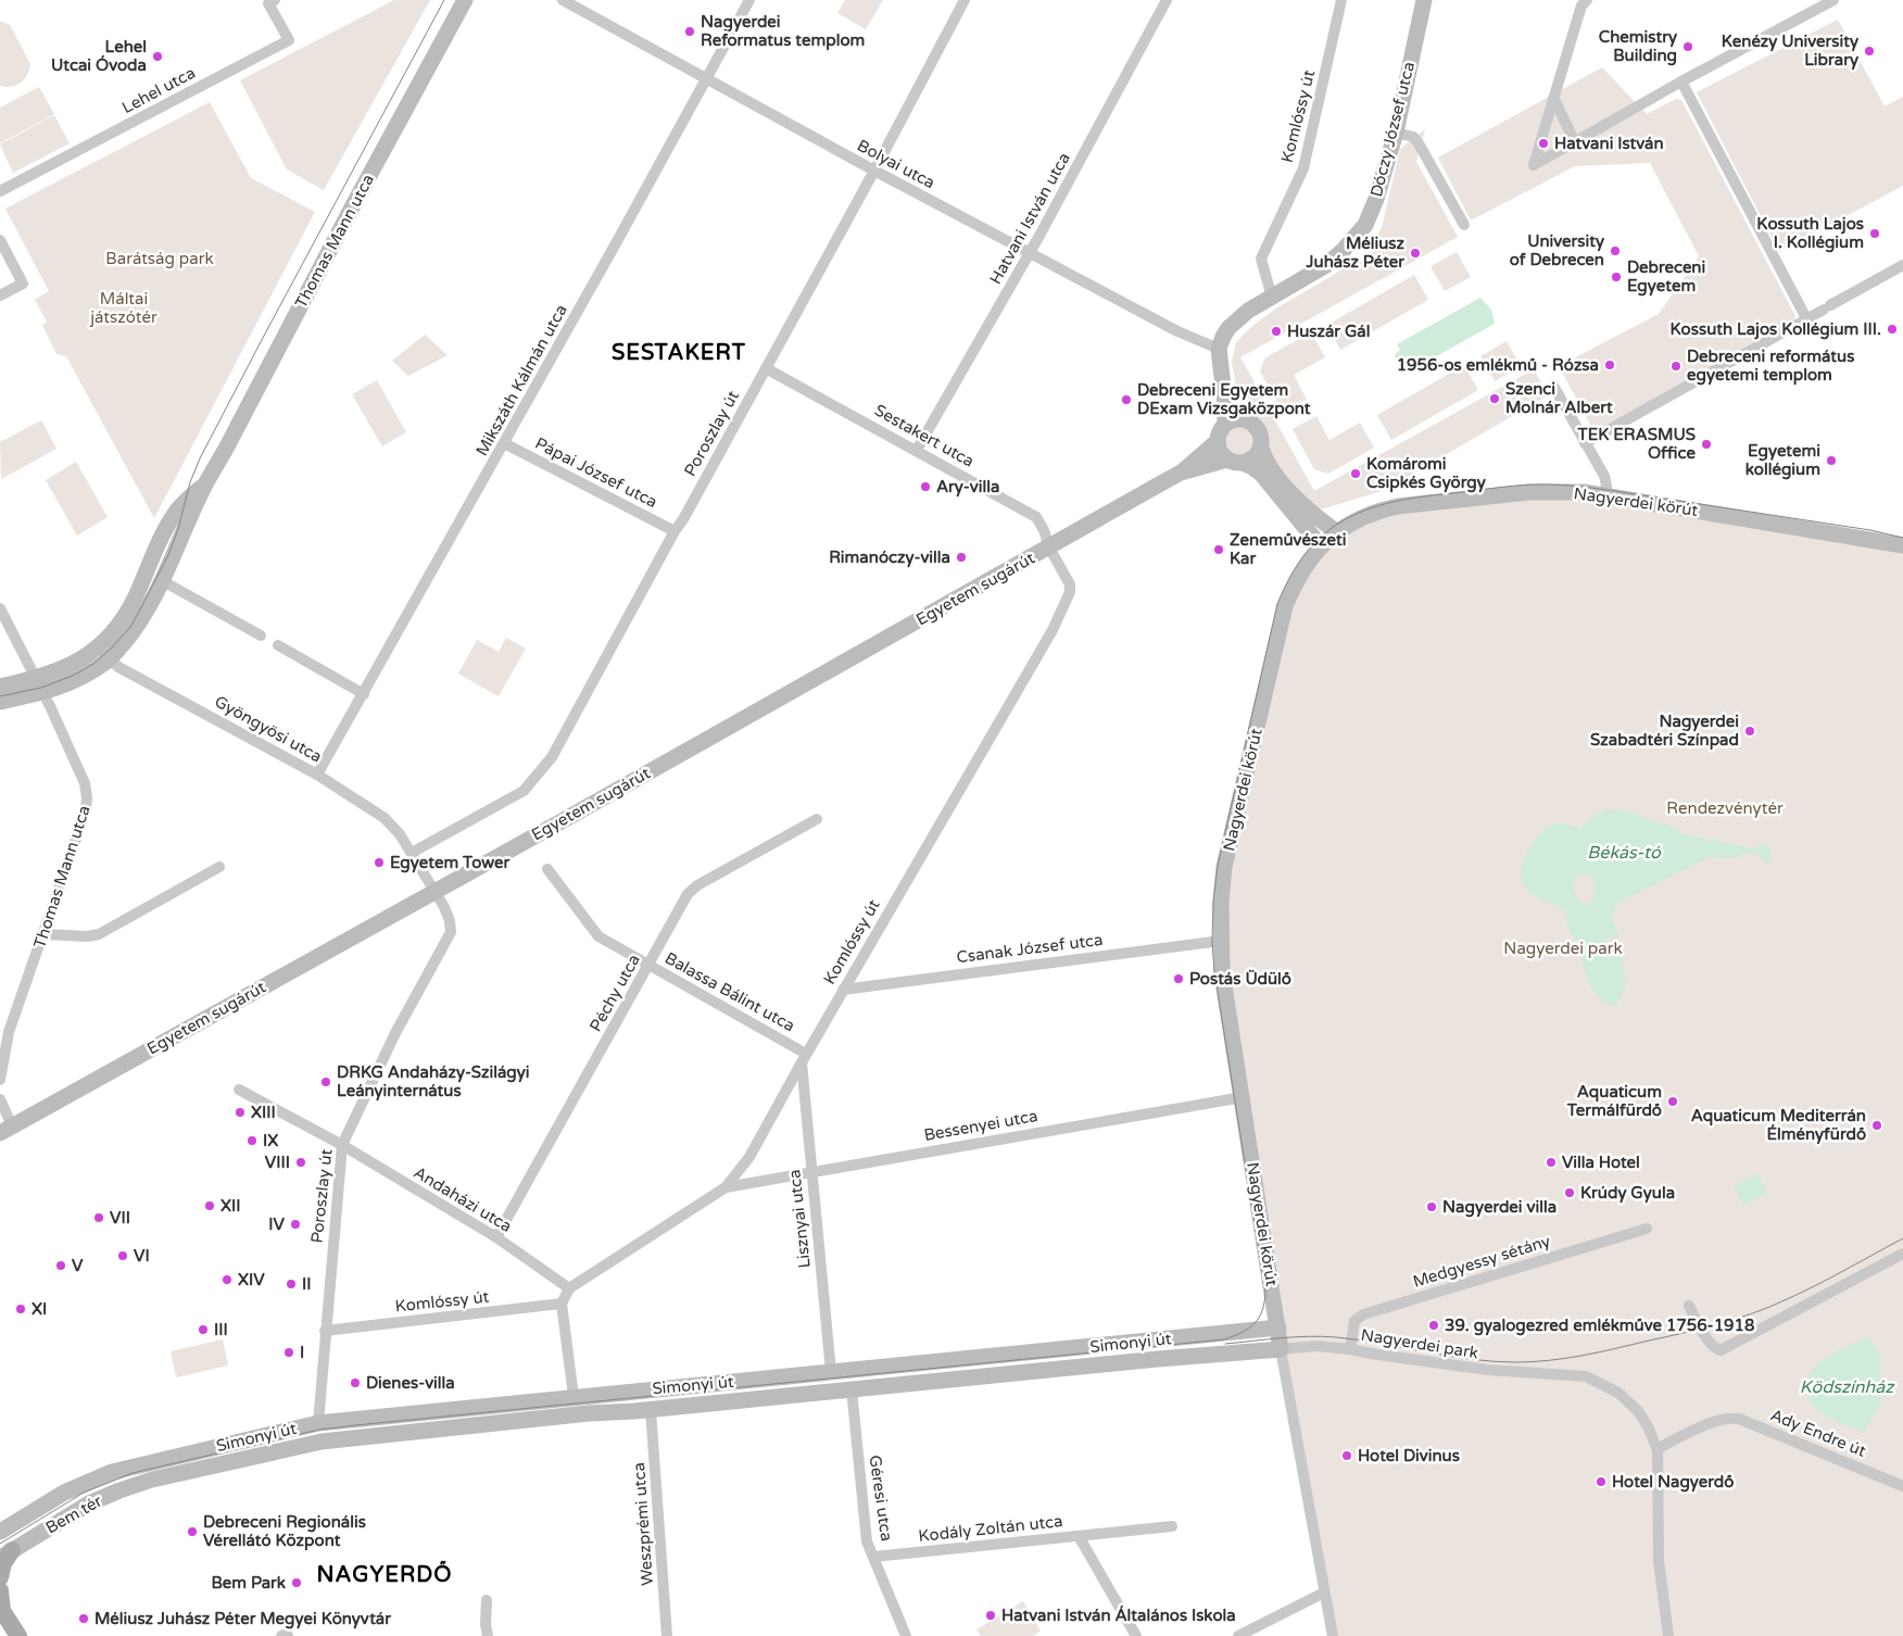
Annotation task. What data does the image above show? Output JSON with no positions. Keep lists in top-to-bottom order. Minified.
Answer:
{"streets":{"street":["Lehel utca","Komlóssy út","Dóczy József utca","Bolyai utca","Hatvani István utca","Thomas Mann utca","Mikszáth Kálmán utca","Poroszlay út","Sestakert utca","Pápai József utca","Nagyerdei körút","Egyetem sugárút","Gyöngyösi utca","Csanak József utca","Balassa Bálint utca","Péchy utca","Bessenyei utca","Andaházi utca","Lisznyai utca","Medgyessy sétány","Simonyi út","Nagyerdei park","Ady Endre út","Géresi utca","Bem tér","Weszprémi utca","Kodály Zoltán utca"]},"crossings":[["Komlóssy út","Dóczy József utca"],["Komlóssy út","Poroszlay út"],["Komlóssy út","Sestakert utca"],["Komlóssy út","Egyetem sugárút"],["Komlóssy út","Csanak József utca"],["Komlóssy út","Balassa Bálint utca"],["Komlóssy út","Bessenyei utca"],["Komlóssy út","Andaházi utca"],["Komlóssy út","Lisznyai utca"],["Dóczy József utca","Bolyai utca"],["Bolyai utca","Hatvani István utca"],["Bolyai utca","Mikszáth Kálmán utca"],["Bolyai utca","Poroszlay út"],["Hatvani István utca","Sestakert utca"],["Thomas Mann utca","Gyöngyösi utca"],["Mikszáth Kálmán utca","Pápai József utca"],["Mikszáth Kálmán utca","Gyöngyösi utca"],["Poroszlay út","Sestakert utca"],["Poroszlay út","Pápai József utca"],["Poroszlay út","Gyöngyösi utca"],["Poroszlay út","Andaházi utca"],["Poroszlay út","Simonyi út"],["Sestakert utca","Egyetem sugárút"],["Nagyerdei körút","Csanak József utca"],["Nagyerdei körút","Bessenyei utca"],["Nagyerdei körút","Simonyi út"],["Nagyerdei körút","Nagyerdei park"],["Egyetem sugárút","Gyöngyösi utca"],["Balassa Bálint utca","Péchy utca"],["Balassa Bálint utca","Lisznyai utca"],["Péchy utca","Andaházi utca"],["Bessenyei utca","Lisznyai utca"],["Lisznyai utca","Simonyi út"],["Medgyessy sétány","Nagyerdei park"],["Simonyi út","Nagyerdei park"],["Simonyi út","Géresi utca"],["Simonyi út","Bem tér"],["Simonyi út","Weszprémi utca"],["Nagyerdei park","Ady Endre út"],["Géresi utca","Kodály Zoltán utca"]],"districts":["SESTAKERT","NAGYERDŐ"],"water":["Békás-tó","Ködszínház"],"parks":["Barátság park","Máltai játszótér","Rendezvénytér","Nagyerdei park"],"places":["Nagyerdei Reformatus templom","Chemistry Building","Kenézy University Library","Lehel Utcai Óvoda","Hatvani István","Kossuth Lajos I. Kollégium","University of Debrecen","Méliusz Juhász Péter","Debreceni Egyetem","Kossuth Lajos Kollégium III.","Huszár Gál","1956-os emlékmű - Rózsa","Debreceni református egyetemi templom","Szenci Molnár Albert","Debreceni Egyetem DExam Vizsgaközpont","TEK ERASMUS Office","Egyetemi kollégium","Komáromi Csipkés György","Ary-villa","Zeneművészeti Kar","Rimanóczy-villa","Nagyerdei Szabadtéri Színpad","Egyetem Tower","Postás Üdülő","DRKG Andaházy-Szilágyi Leányinternátus","Aquaticum Termálfürdő","XIII","Aquaticum Mediterrán Élményfürdő","IX","VIII","Villa Hotel","Krúdy Gyula","XII","Nagyerdei villa","VII","IV","VI","V","XIV","II","XI","39. gyalogezred emlékműve 1756-1918","III","I","Dienes-villa","Hotel Divinus","Hotel Nagyerdő","Debreceni Regionális Vérellátó Központ","Bem Park","Hatvani István Általános Iskola","Méliusz Juhász Péter Megyei Könyvtár"]}
